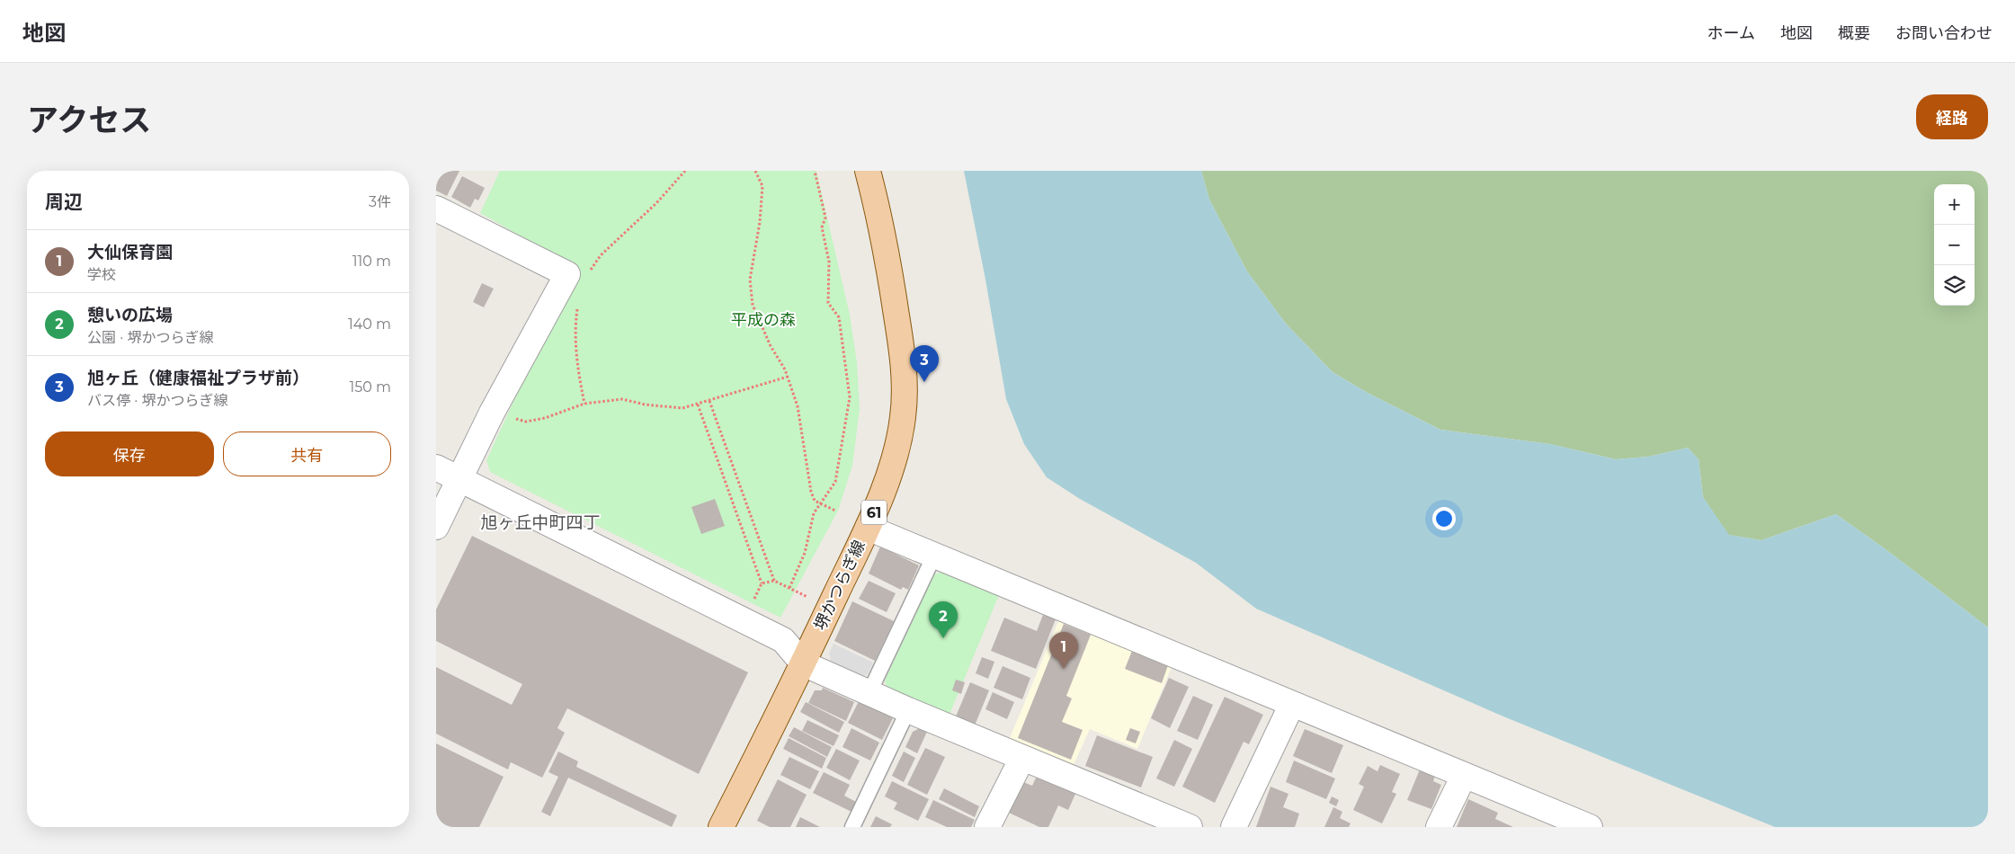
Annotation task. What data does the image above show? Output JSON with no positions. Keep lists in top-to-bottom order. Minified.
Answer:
{"streets":{"main road":["61","堺かつらぎ線"]},"districts":["旭ヶ丘中町四丁"],"parks":["平成の森"],"page":{"header":"地図","nav":["ホーム","地図","概要","お問い合わせ"],"title":"アクセス","buttons":["経路",["保存","共有"]],"heading":["周辺","3件"],"map_buttons":["+","−"],"list":[{"mark":"1","name":"大仙保育園","note":"学校","value":"110 m"},{"mark":"2","name":"憩いの広場","note":"公園 · 堺かつらぎ線","value":"140 m"},{"mark":"3","name":"旭ヶ丘（健康福祉プラザ前）","note":"バス停 · 堺かつらぎ線","value":"150 m"}],"pins":["3","2","1"]}}
